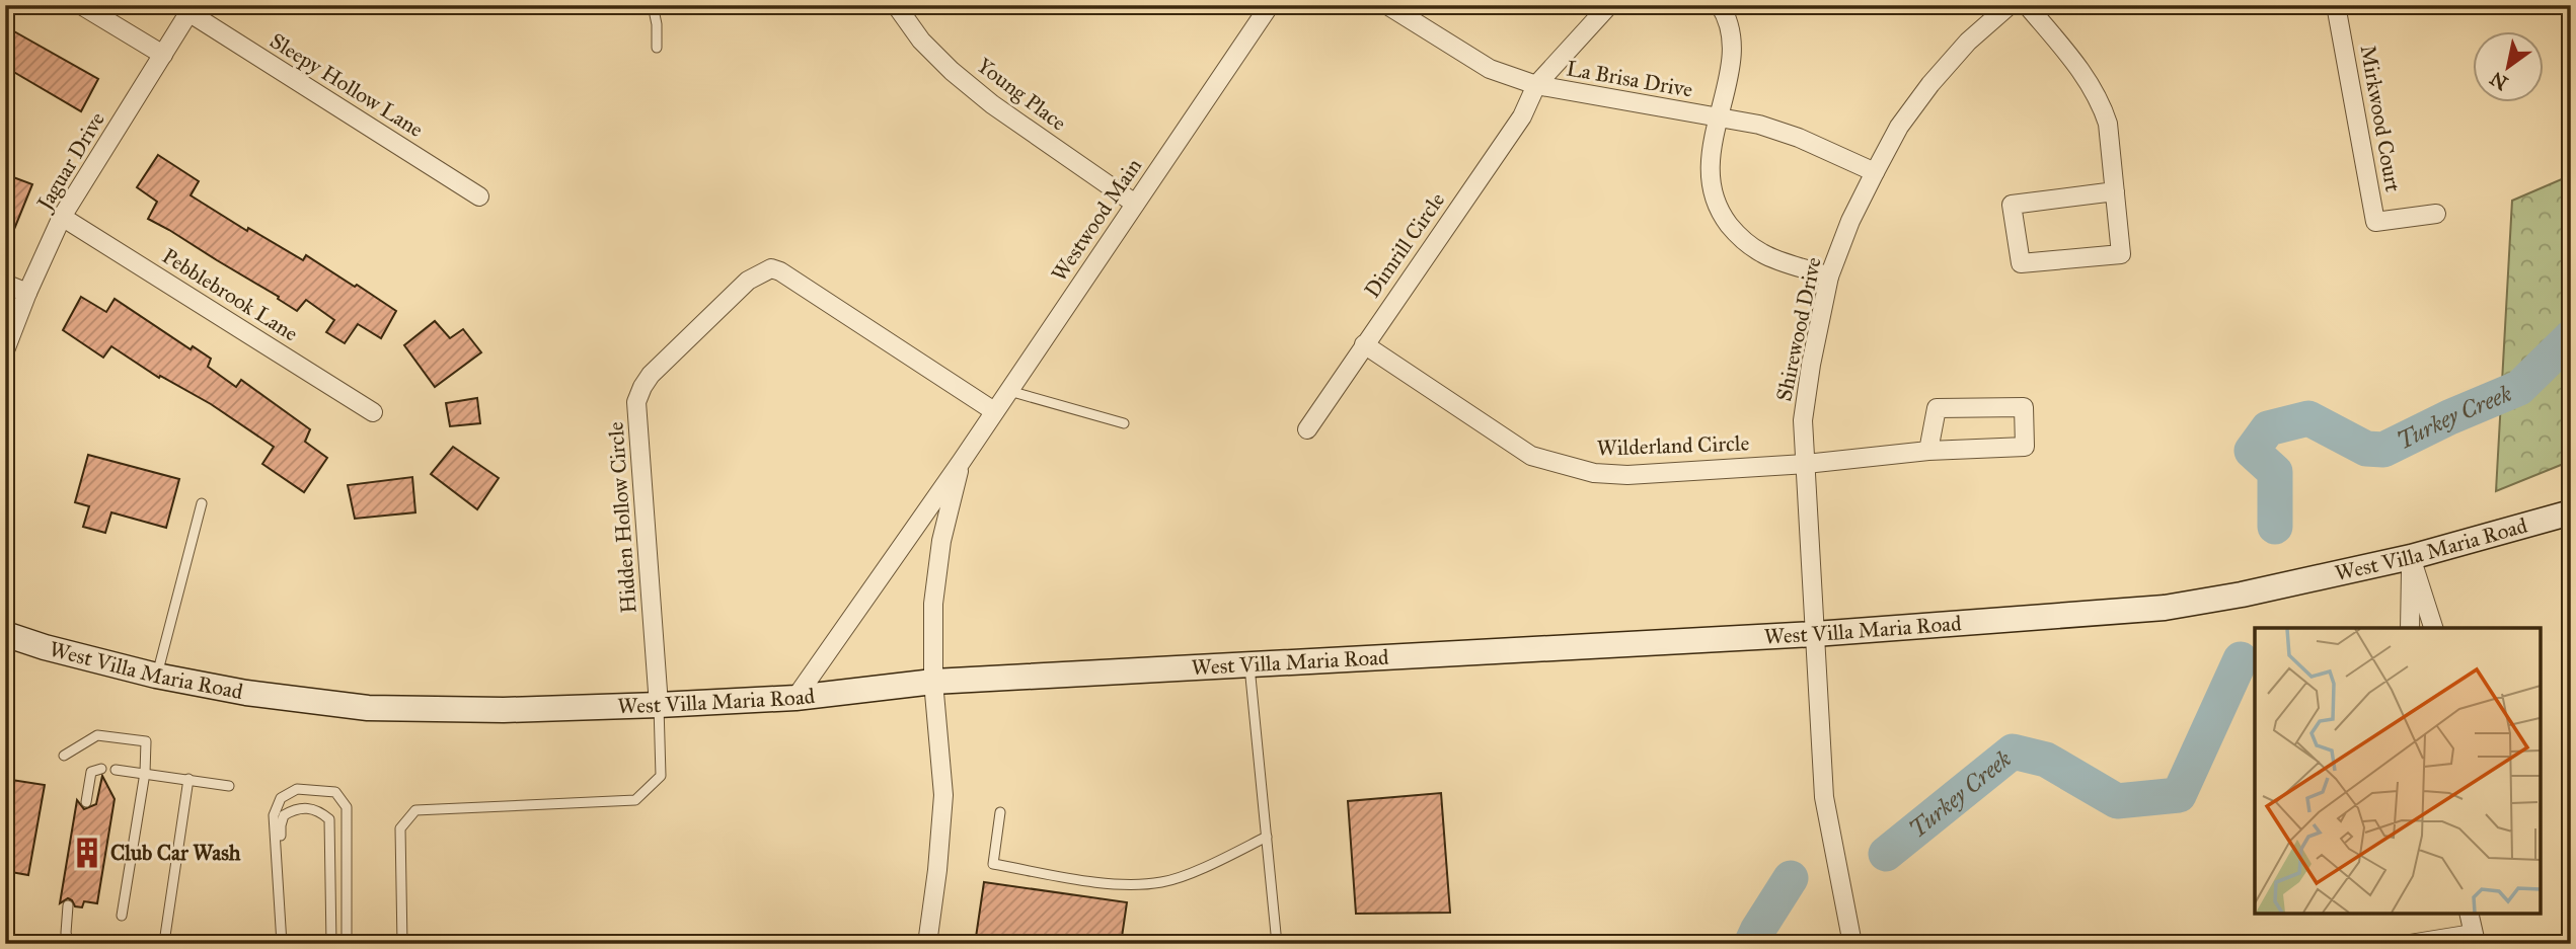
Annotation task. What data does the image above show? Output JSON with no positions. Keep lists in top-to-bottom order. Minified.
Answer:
{"streets":{"main road":["West Villa Maria Road"],"street":["La Brisa Drive","Sleepy Hollow Lane","Young Place","Mirkwood Court","Jaguar Drive","Westwood Main","Dimrill Circle","Pebblebrook Lane","Shirewood Drive","Wilderland Circle","Hidden Hollow Circle"]},"crossings":[["La Brisa Drive","Dimrill Circle"],["La Brisa Drive","Shirewood Drive"],["Sleepy Hollow Lane","Jaguar Drive"],["Young Place","Westwood Main"],["Jaguar Drive","Pebblebrook Lane"],["Westwood Main","Hidden Hollow Circle"],["Westwood Main","West Villa Maria Road"],["Dimrill Circle","Wilderland Circle"],["Shirewood Drive","Wilderland Circle"],["Shirewood Drive","West Villa Maria Road"],["Hidden Hollow Circle","West Villa Maria Road"]],"water":["Turkey Creek"],"places":{"building":["Club Car Wash"]},"north":"bottom left"}
